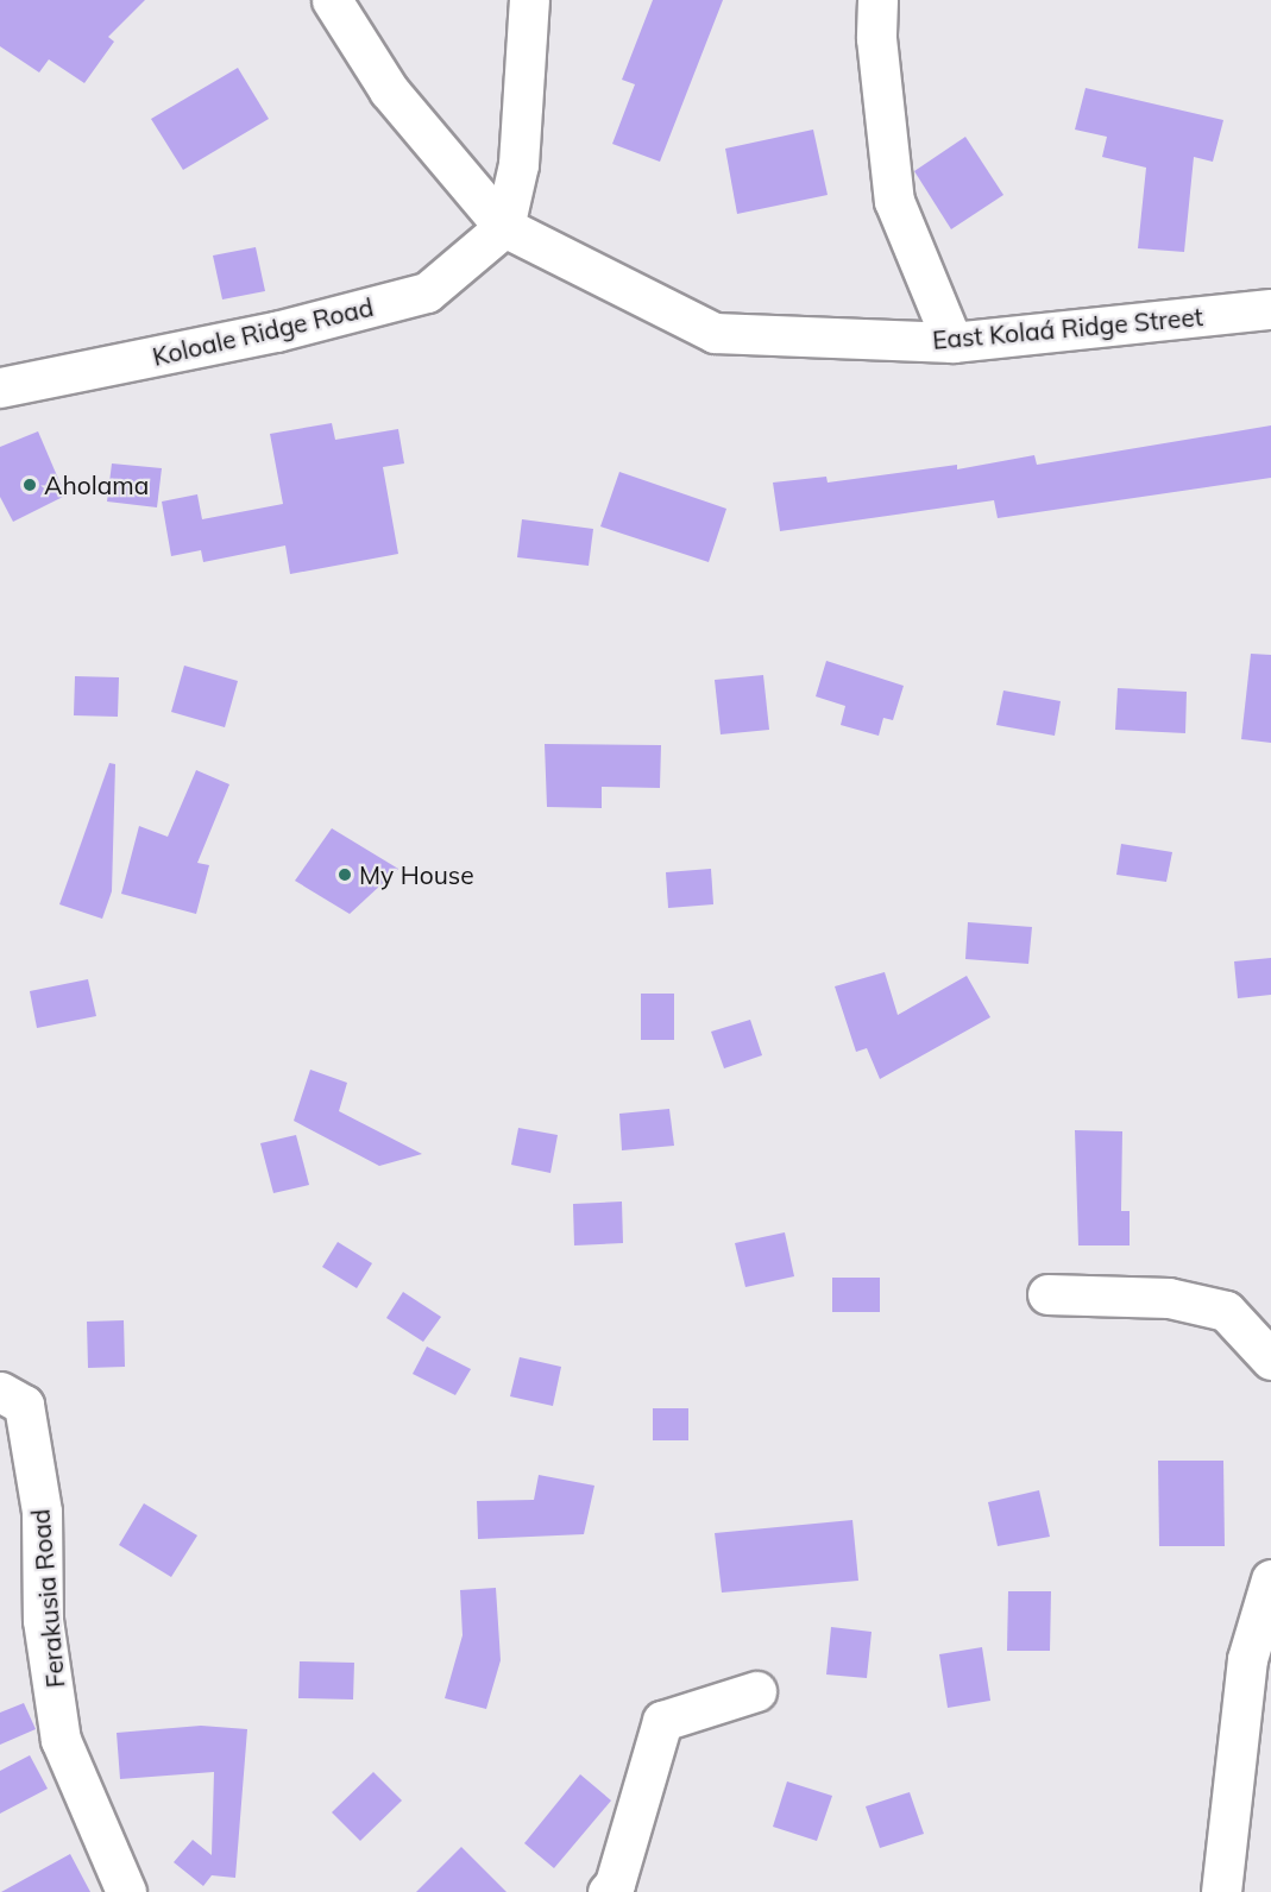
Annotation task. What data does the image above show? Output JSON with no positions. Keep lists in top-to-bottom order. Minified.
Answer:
{"streets":{"street":["East Kolaá Ridge Street","Koloale Ridge Road","Ferakusia Road"]},"crossings":[["East Kolaá Ridge Street","Koloale Ridge Road"]],"places":["Aholama","My House"]}
